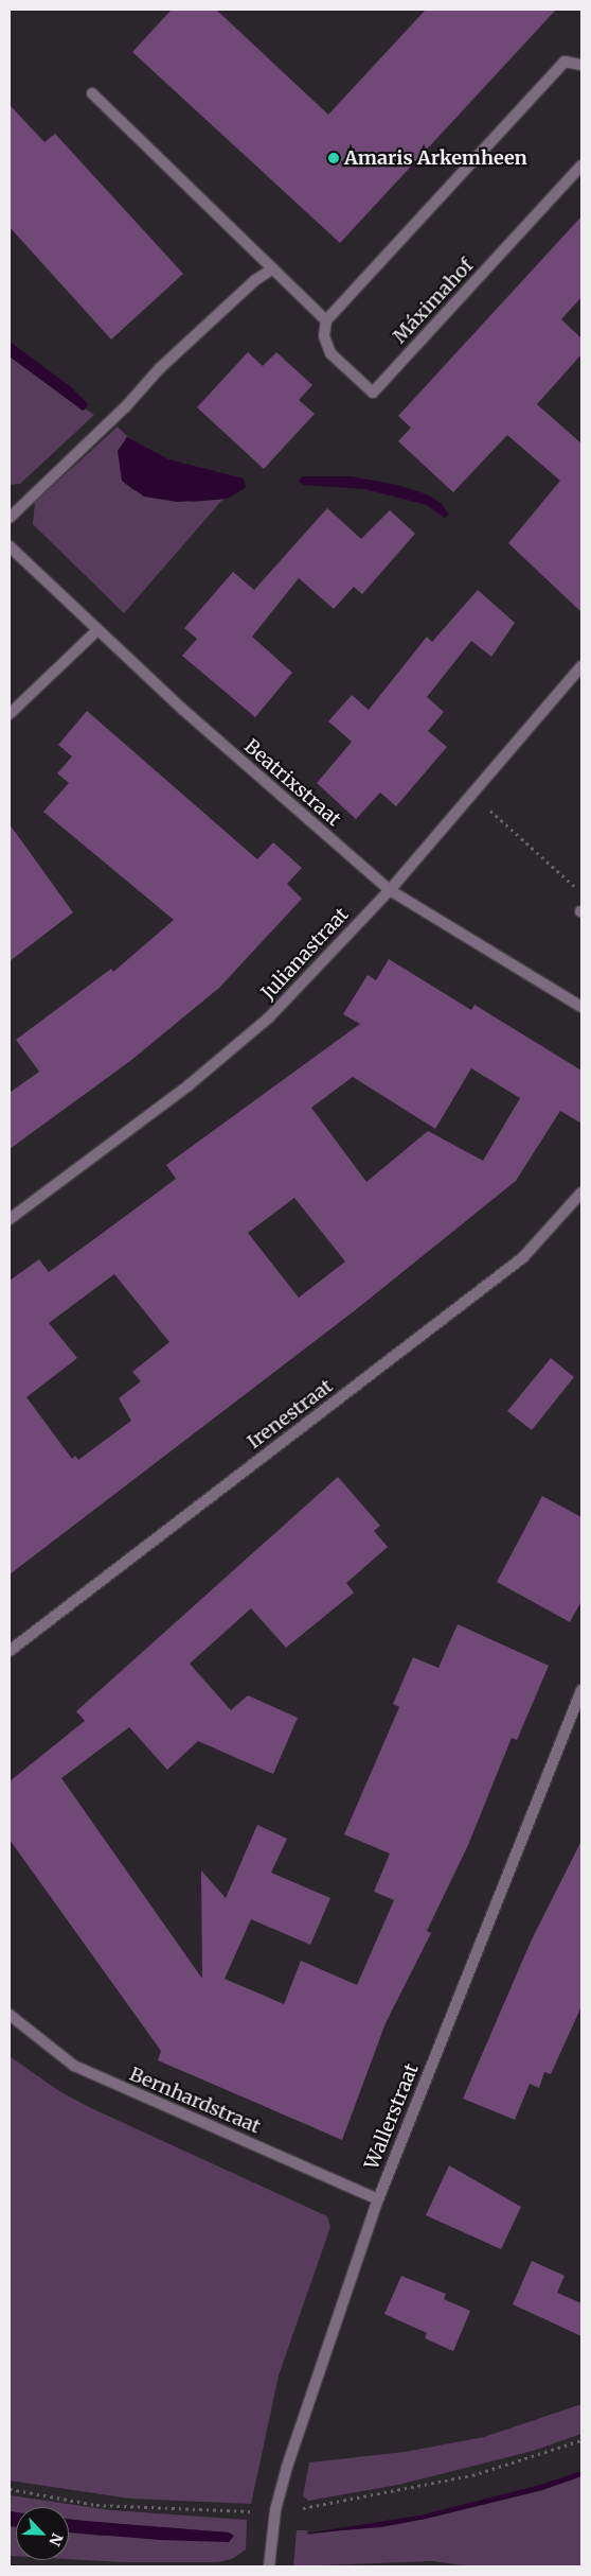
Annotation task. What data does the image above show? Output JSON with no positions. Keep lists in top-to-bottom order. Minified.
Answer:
{"streets":{"street":["Máximahof","Beatrixstraat","Julianastraat","Irenestraat","Bernhardstraat","Wallerstraat"]},"crossings":[["Beatrixstraat","Julianastraat"],["Bernhardstraat","Wallerstraat"]],"places":["Amaris Arkemheen"],"north":"bottom right"}
